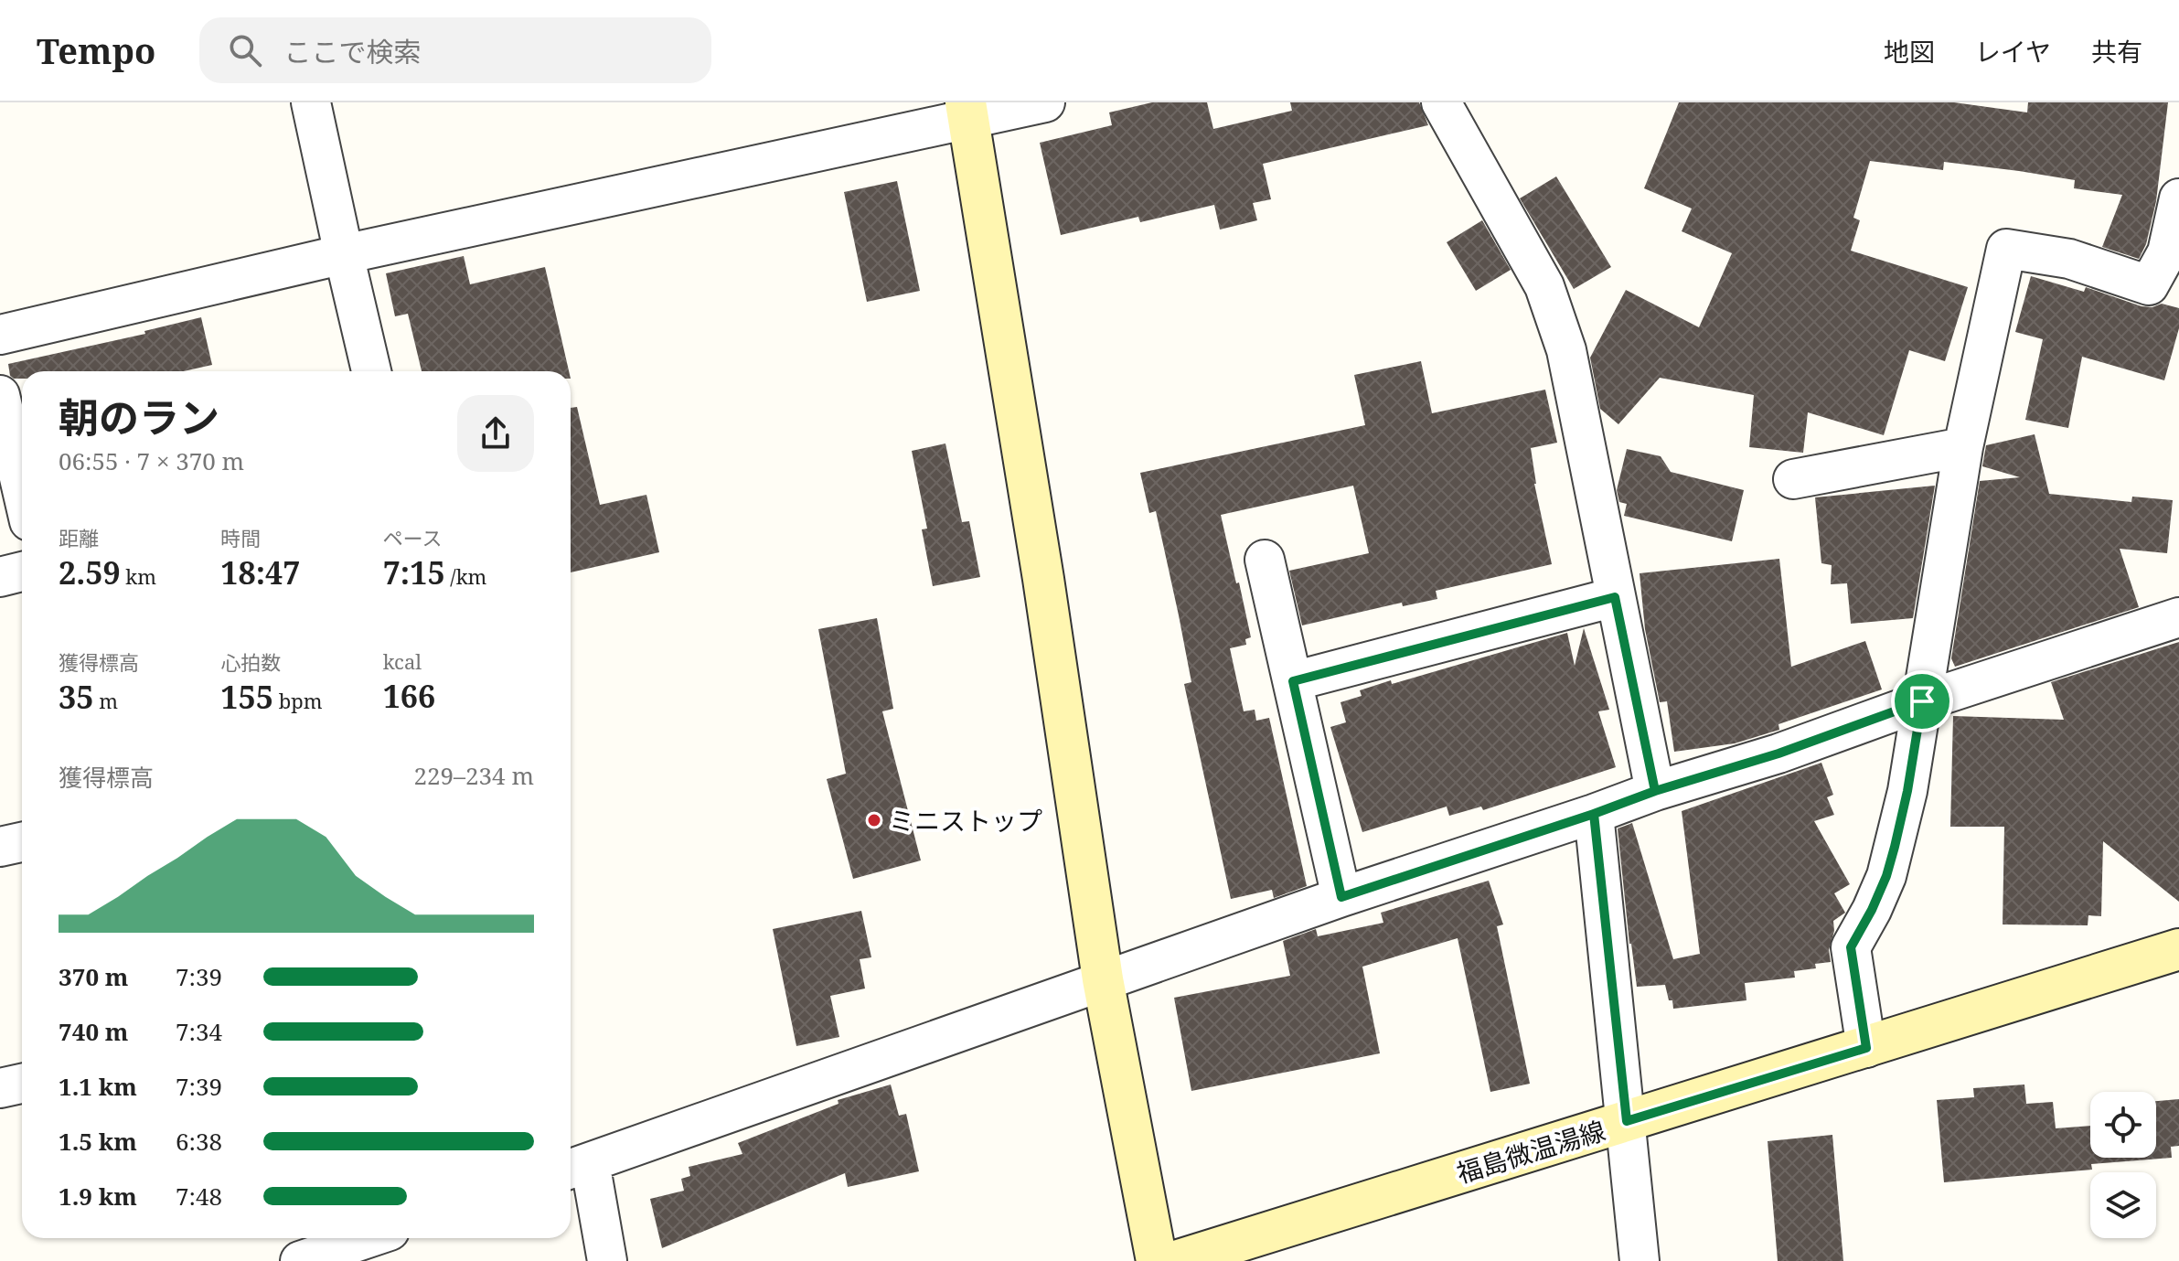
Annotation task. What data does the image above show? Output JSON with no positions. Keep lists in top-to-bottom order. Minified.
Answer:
{"streets":{"street":["福島微温湯線"]},"places":["ミニストップ"],"page":{"header":"Tempo","search":"ここで検索","nav":["地図","レイヤ","共有"],"heading":["朝のラン","06:55 · 7 × 370 m"],"stats":[["距離","2.59 km"],["時間","18:47"],["ペース","7:15 /km"],["獲得標高","35 m"],["心拍数","155 bpm"],["kcal","166"]],"chart":["獲得標高","229–234 m"],"list":[{"name":"370 m","note":"7:39"},{"name":"740 m","note":"7:34"},{"name":"1.1 km","note":"7:39"},{"name":"1.5 km","note":"6:38"},{"name":"1.9 km","note":"7:48"}]}}
